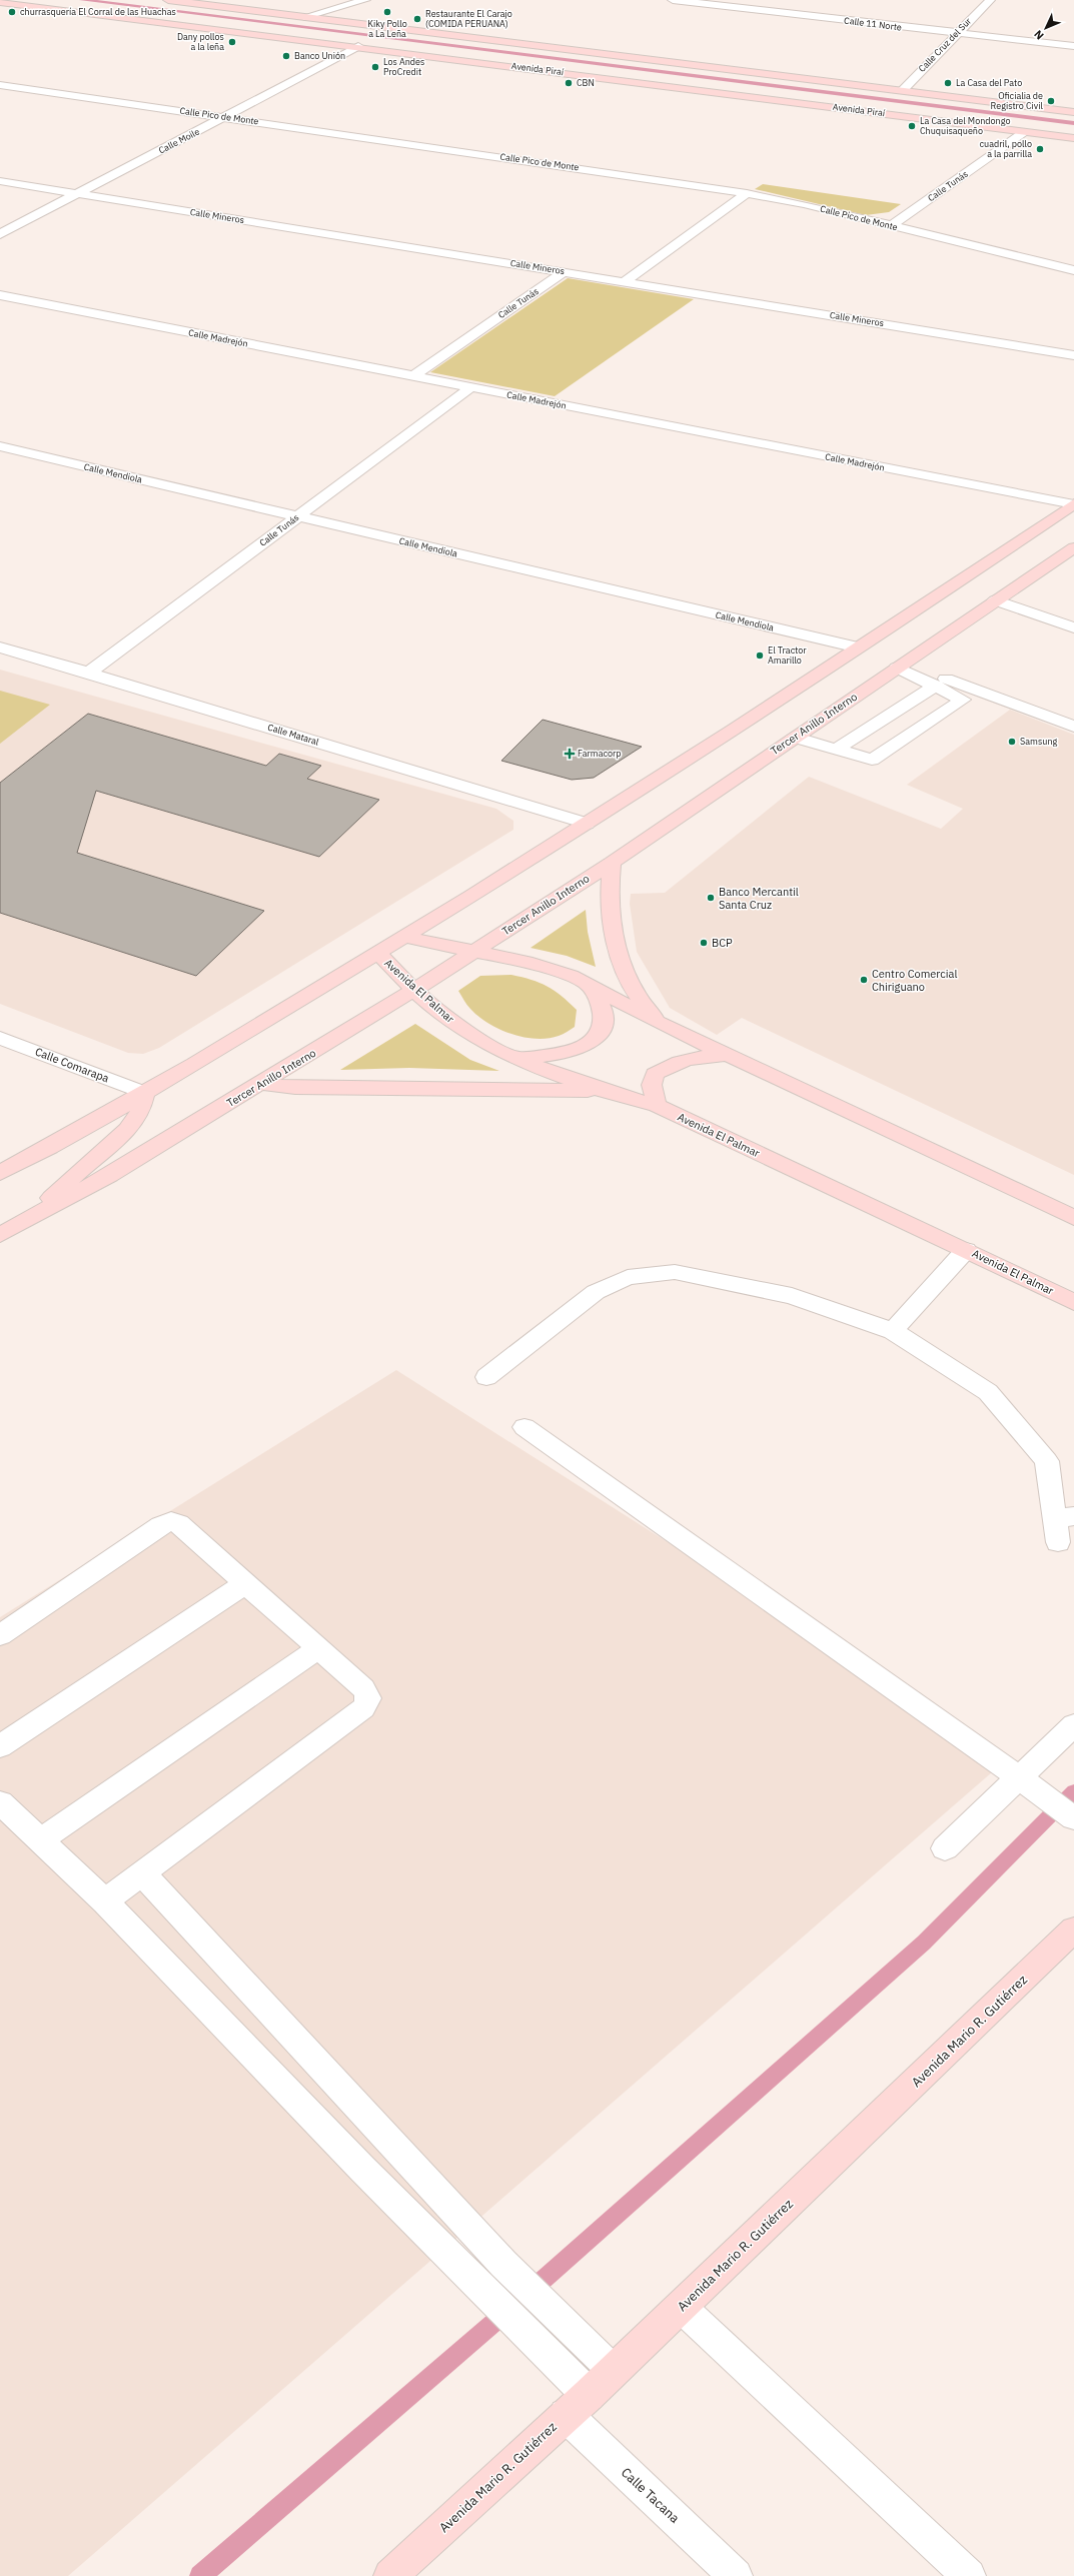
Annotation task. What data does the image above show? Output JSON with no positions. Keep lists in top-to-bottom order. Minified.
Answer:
{"streets":{"main road":["Avenida Piraí","Tercer Anillo Interno","Avenida El Palmar","Avenida Mario R. Gutiérrez"],"street":["Calle 11 Norte","Calle Cruz del Sur","Calle Pico de Monte","Calle Moile","Calle Tunás","Calle Mineros","Calle Madrejón","Calle Mendiola","Calle Mataral","Calle Comarapa","Calle Tacana"]},"crossings":[["Calle 11 Norte","Calle Cruz del Sur"],["Avenida Piraí","Calle Moile"],["Avenida Piraí","Calle Tunás"],["Calle Pico de Monte","Calle Moile"],["Calle Pico de Monte","Calle Tunás"],["Calle Moile","Calle Mineros"],["Calle Tunás","Calle Mineros"],["Calle Tunás","Calle Madrejón"],["Calle Tunás","Calle Mendiola"],["Calle Tunás","Calle Mataral"],["Tercer Anillo Interno","Avenida El Palmar"],["Avenida Mario R. Gutiérrez","Calle Tacana"]],"places":{"other":["churrasquería El Corral de las Huachas","Kiky Pollo a La Leña","Restaurante El Carajo (COMIDA PERUANA)","Dany pollos a la leña","Banco Unión","Los Andes ProCredit","CBN","La Casa del Pato","Oficialia de Registro Civil","La Casa del Mondongo Chuquisaqueño","cuadril, pollo a la parrilla","El Tractor Amarillo","Samsung","Banco Mercantil Santa Cruz","BCP","Centro Comercial Chiriguano"],"health":["Farmacorp"]},"north":"bottom left"}
